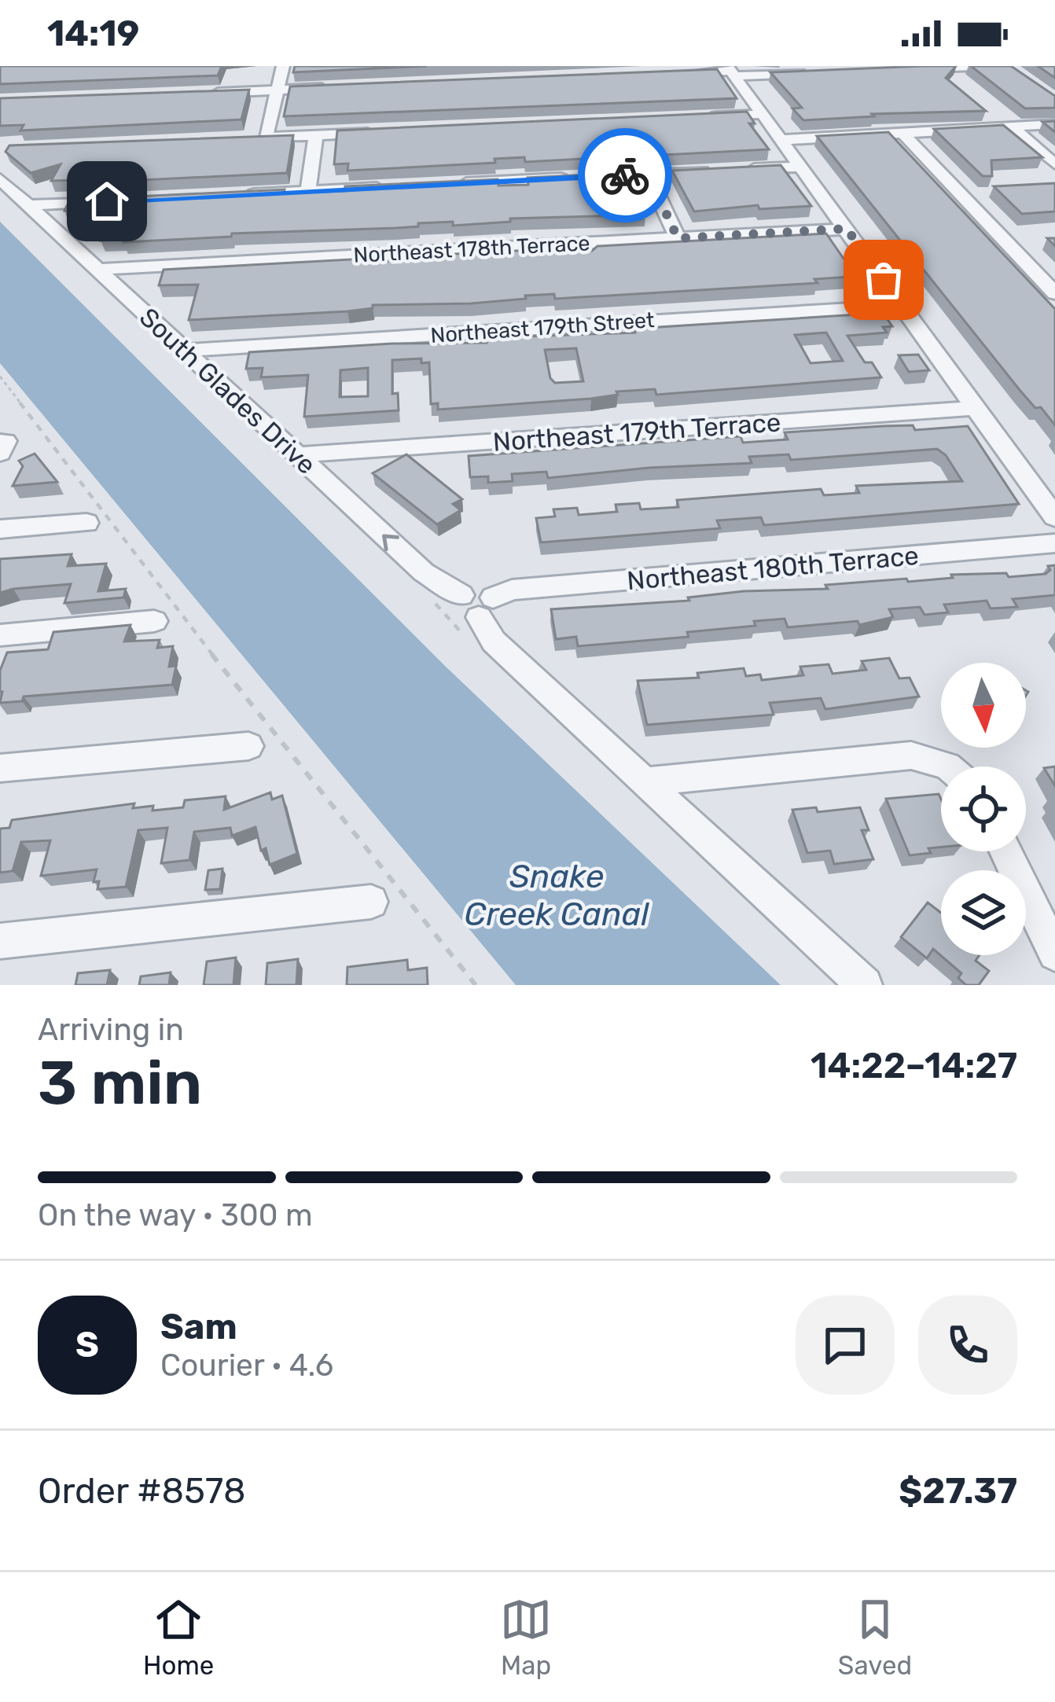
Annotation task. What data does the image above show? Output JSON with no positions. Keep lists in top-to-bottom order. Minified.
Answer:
{"streets":{"street":["Northeast 178th Terrace","Northeast 179th Street","South Glades Drive","Northeast 179th Terrace","Northeast 180th Terrace"]},"crossings":[["Northeast 178th Terrace","South Glades Drive"],["Northeast 179th Street","South Glades Drive"],["South Glades Drive","Northeast 179th Terrace"],["South Glades Drive","Northeast 180th Terrace"]],"water":["Snake Creek Canal"],"north":"bottom","page":{"status":"14:19","heading":["3 min","Arriving in","14:22–14:27"],"panel":["Sam","Courier · 4.6","Order #8578","$27.37"],"bar":"On the way · 300 m","round":"S","tabs":["Home","Map","Saved"]}}
